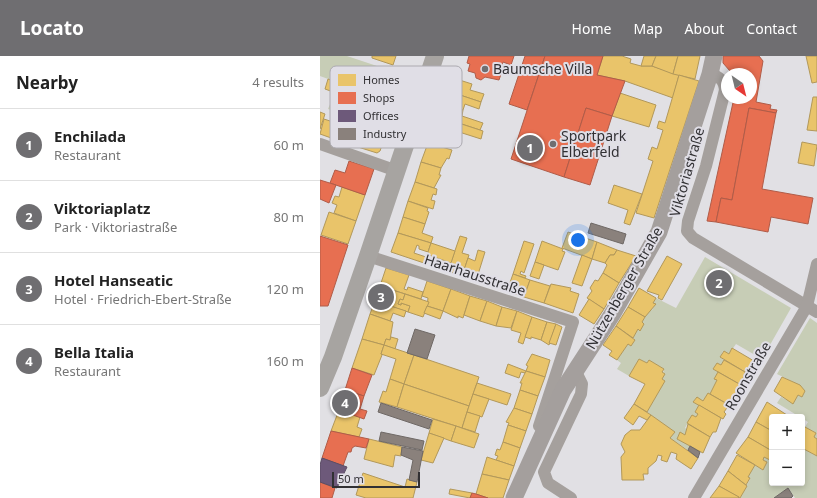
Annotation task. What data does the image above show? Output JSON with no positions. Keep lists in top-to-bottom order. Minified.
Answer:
{"streets":{"street":["Viktoriastraße","Haarhausstraße","Nützenberger Straße","Roonstraße"]},"crossings":[["Viktoriastraße","Nützenberger Straße"],["Viktoriastraße","Roonstraße"],["Haarhausstraße","Nützenberger Straße"]],"places":["Baumsche Villa","Sportpark Elberfeld"],"legend":["Homes","Shops","Offices","Industry"],"scale_bar":"50 m","north":"bottom right","page":{"header":"Locato","nav":["Home","Map","About","Contact"],"heading":["Nearby","4 results"],"list":[{"mark":"1","name":"Enchilada","note":"Restaurant","value":"60 m"},{"mark":"2","name":"Viktoriaplatz","note":"Park · Viktoriastraße","value":"80 m"},{"mark":"3","name":"Hotel Hanseatic","note":"Hotel · Friedrich-Ebert-Straße","value":"120 m"},{"mark":"4","name":"Bella Italia","note":"Restaurant","value":"160 m"}],"pins":["1","2","3","4"],"map_buttons":["+","−"],"scale":"50 m"}}
